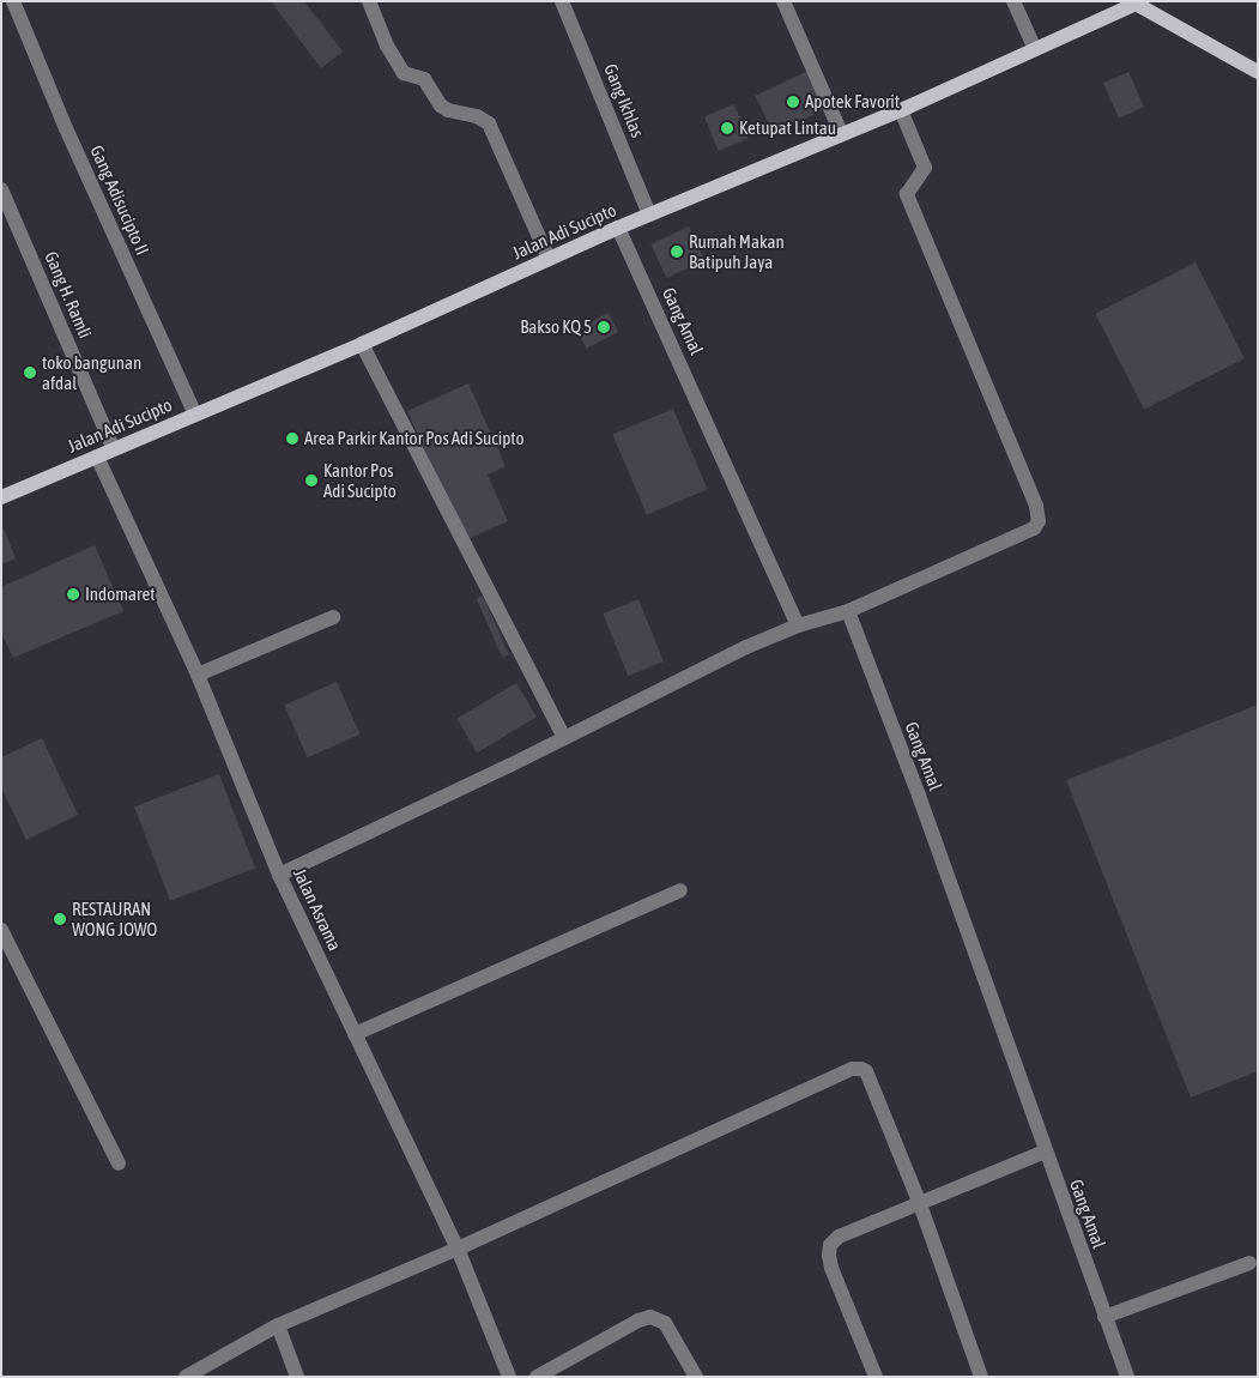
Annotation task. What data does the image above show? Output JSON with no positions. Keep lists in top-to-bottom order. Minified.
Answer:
{"streets":{"main road":["Jalan Adi Sucipto"],"street":["Gang Ikhlas","Gang Adisucipto II","Gang H. Ramli","Gang Amal","Jalan Asrama"]},"crossings":[["Gang Ikhlas","Jalan Adi Sucipto"],["Gang Adisucipto II","Jalan Adi Sucipto"],["Jalan Adi Sucipto","Gang H. Ramli"],["Jalan Adi Sucipto","Gang Amal"],["Jalan Adi Sucipto","Jalan Asrama"]],"places":["Apotek Favorit","Ketupat Lintau","Rumah Makan Batipuh Jaya","Bakso KQ 5","toko bangunan afdal","Area Parkir Kantor Pos Adi Sucipto","Kantor Pos Adi Sucipto","Indomaret","RESTAURAN WONG JOWO"]}
